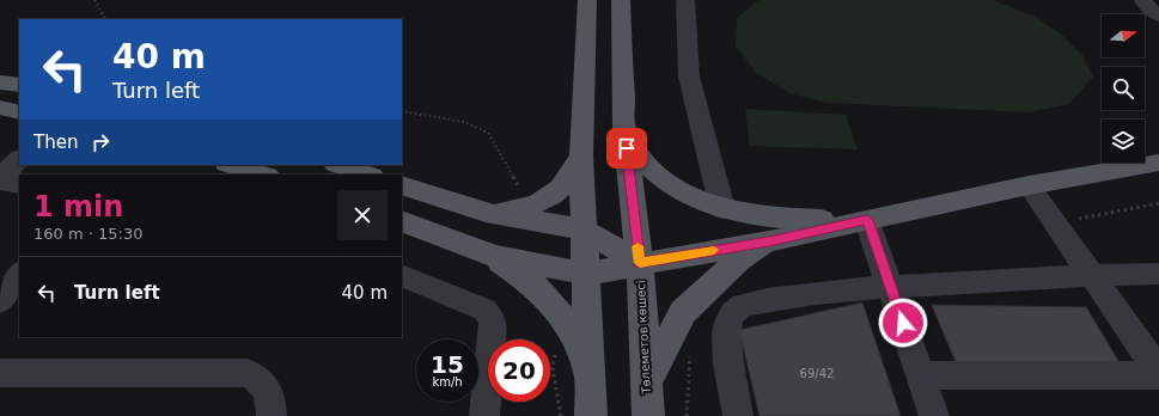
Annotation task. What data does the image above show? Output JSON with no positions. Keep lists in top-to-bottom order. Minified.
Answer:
{"streets":{"main road":["Төлеметов көшесі"]},"house_numbers":["69/42"],"north":"right","page":{"turn":["40 m","Turn left"],"then":"Then","heading":["1 min","160 m · 15:30"],"list":[{"name":"Turn left","value":"40 m"}],"speed":"15 km/h","limit":"20"}}
